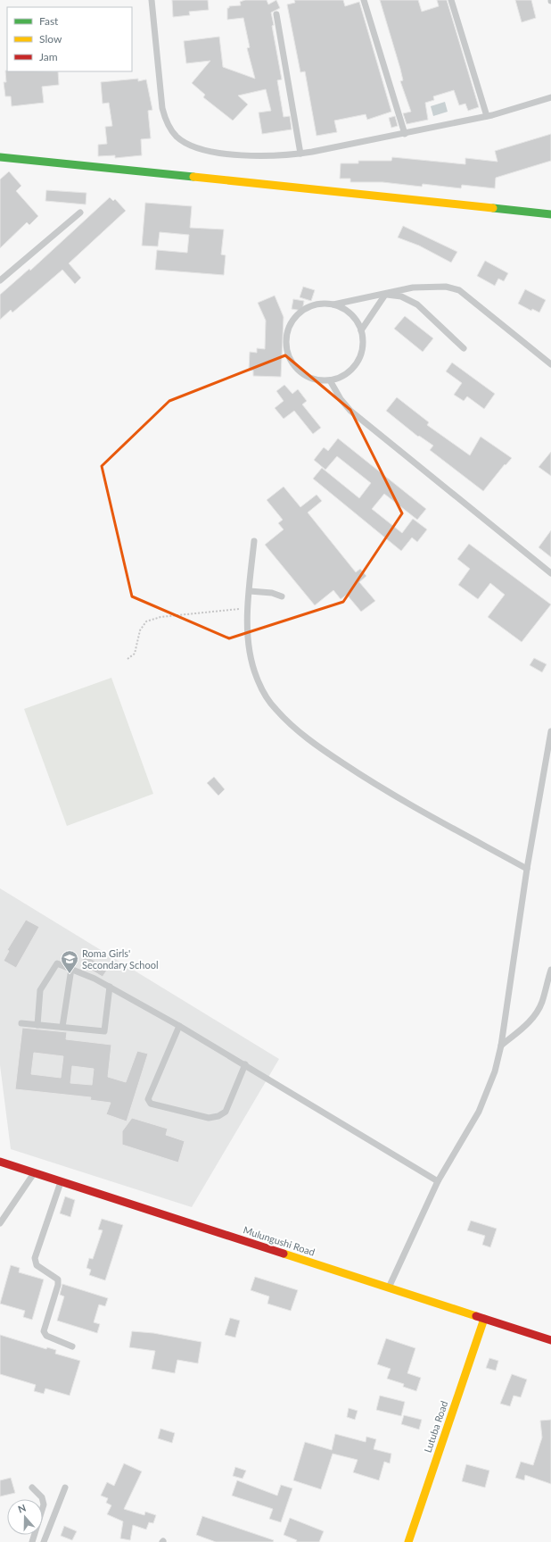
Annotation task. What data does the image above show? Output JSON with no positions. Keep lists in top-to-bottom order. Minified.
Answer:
{"streets":{"street":["Mulungushi Road","Lutuba Road"]},"crossings":[["Mulungushi Road","Lutuba Road"]],"places":{"school or university":["Roma Girls' Secondary School"]},"legend":["Fast","Slow","Jam"],"north":"top"}
